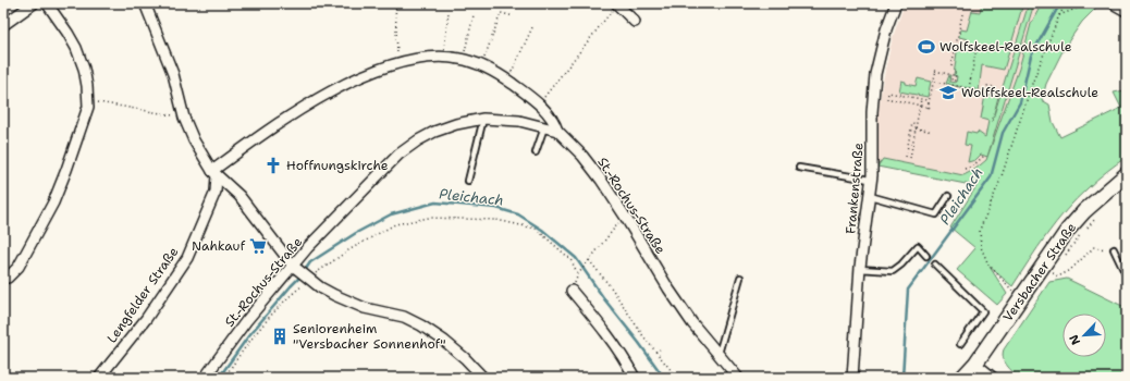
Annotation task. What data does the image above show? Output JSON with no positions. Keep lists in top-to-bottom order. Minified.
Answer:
{"streets":{"main road":["Versbacher Straße"],"street":["Frankenstraße","St.-Rochus-Straße","Lengfelder Straße"]},"water":["Pleichach"],"places":{"sports":["Wolfskeel-Realschule"],"school or university":["Wolffskeel-Realschule"],"church":["Hoffnungskirche"],"supermarket":["Nahkauf"],"building":["Seniorenheim \"Versbacher Sonnenhof\""]},"north":"bottom left"}
